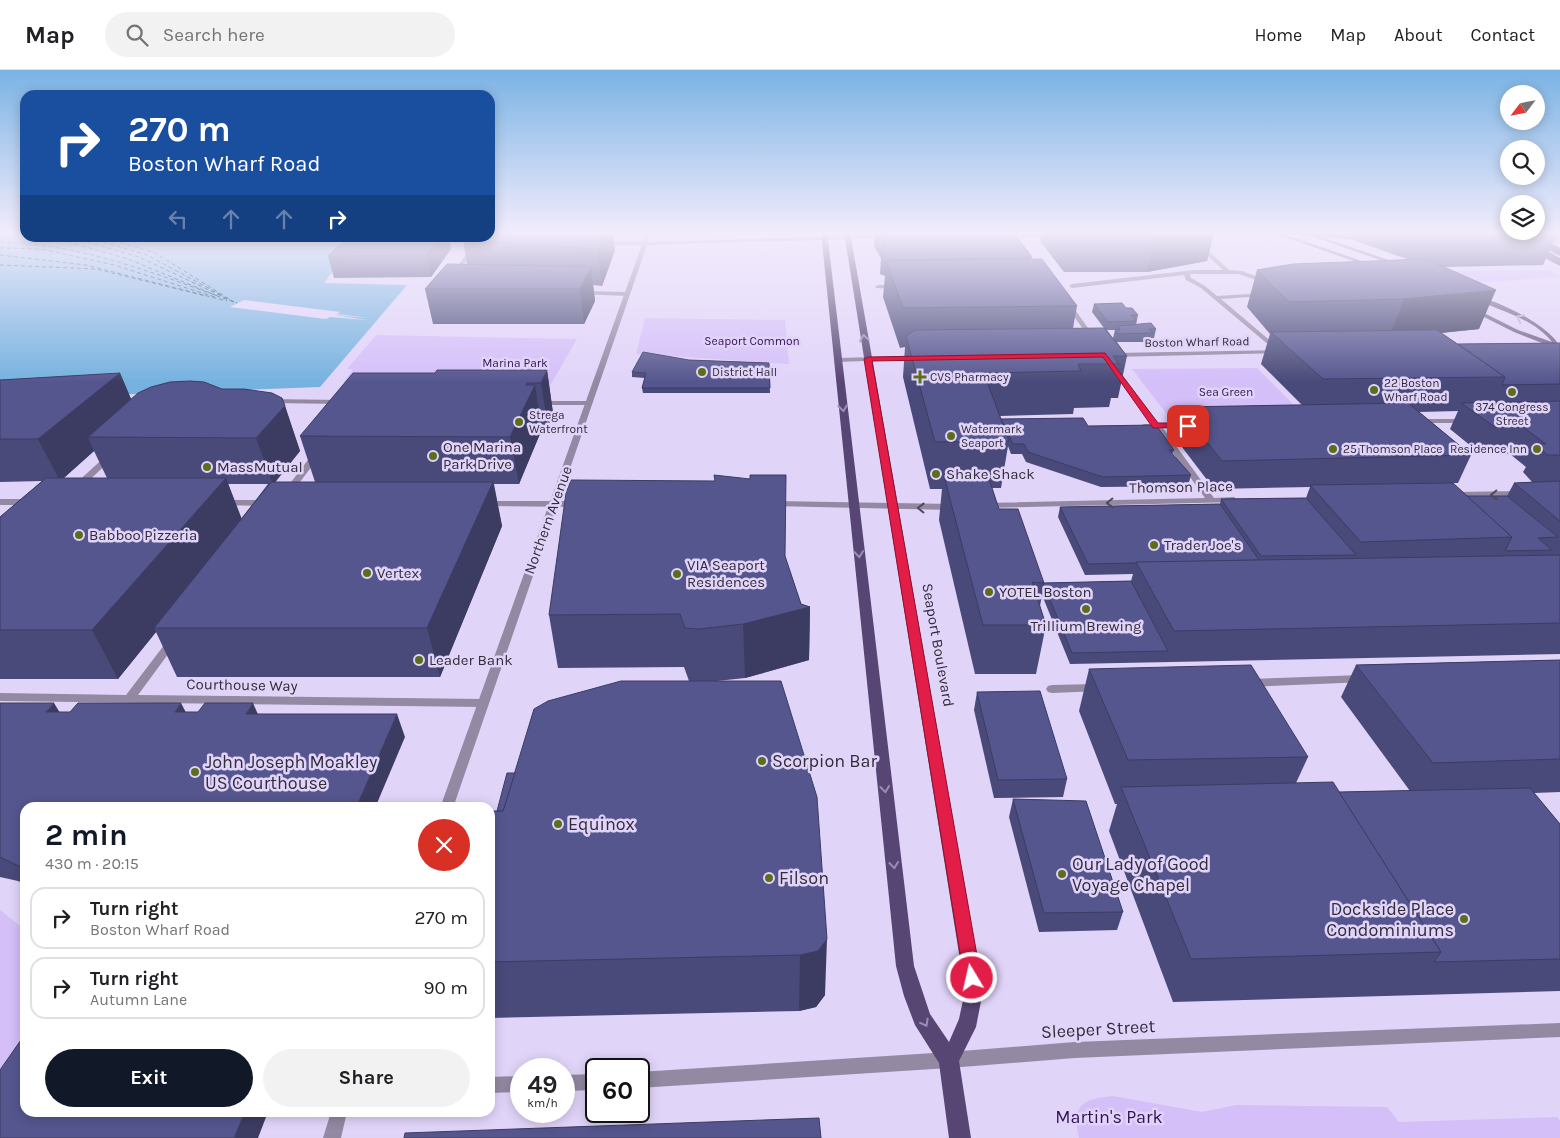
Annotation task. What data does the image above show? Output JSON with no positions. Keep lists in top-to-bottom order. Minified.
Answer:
{"streets":{"main road":["Seaport Boulevard"],"street":["Boston Wharf Road","Thomson Place","Northern Avenue","Courthouse Way","Sleeper Street"]},"crossings":[["Thomson Place","Seaport Boulevard"],["Northern Avenue","Courthouse Way"],["Seaport Boulevard","Sleeper Street"]],"one_way":["Thomson Place"],"parks":["Seaport Common","Marina Park","Sea Green","Martin's Park"],"places":{"other":["District Hall","22 Boston Wharf Road","374 Congress Street","Strega Waterfront","Watermark Seaport","25 Thomson Place","Residence Inn","One Marina Park Drive","MassMutual","Shake Shack","Babboo Pizzeria","Trader Joe's","Vertex","VIA Seaport Residences","YOTEL Boston","Trillium Brewing","Leader Bank","Scorpion Bar","John Joseph Moakley US Courthouse","Equinox","Our Lady of Good Voyage Chapel","Filson","Dockside Place Condominiums"],"health":["CVS Pharmacy"]},"north":"bottom left","page":{"header":"Map","search":"Search here","nav":["Home","Map","About","Contact"],"turn":["270 m","Boston Wharf Road"],"heading":["2 min","430 m · 20:15"],"list":[{"name":"Turn right","note":"Boston Wharf Road","value":"270 m"},{"name":"Turn right","note":"Autumn Lane","value":"90 m"}],"buttons":["Exit","Share"],"speed":"49 km/h","limit":"60"}}
